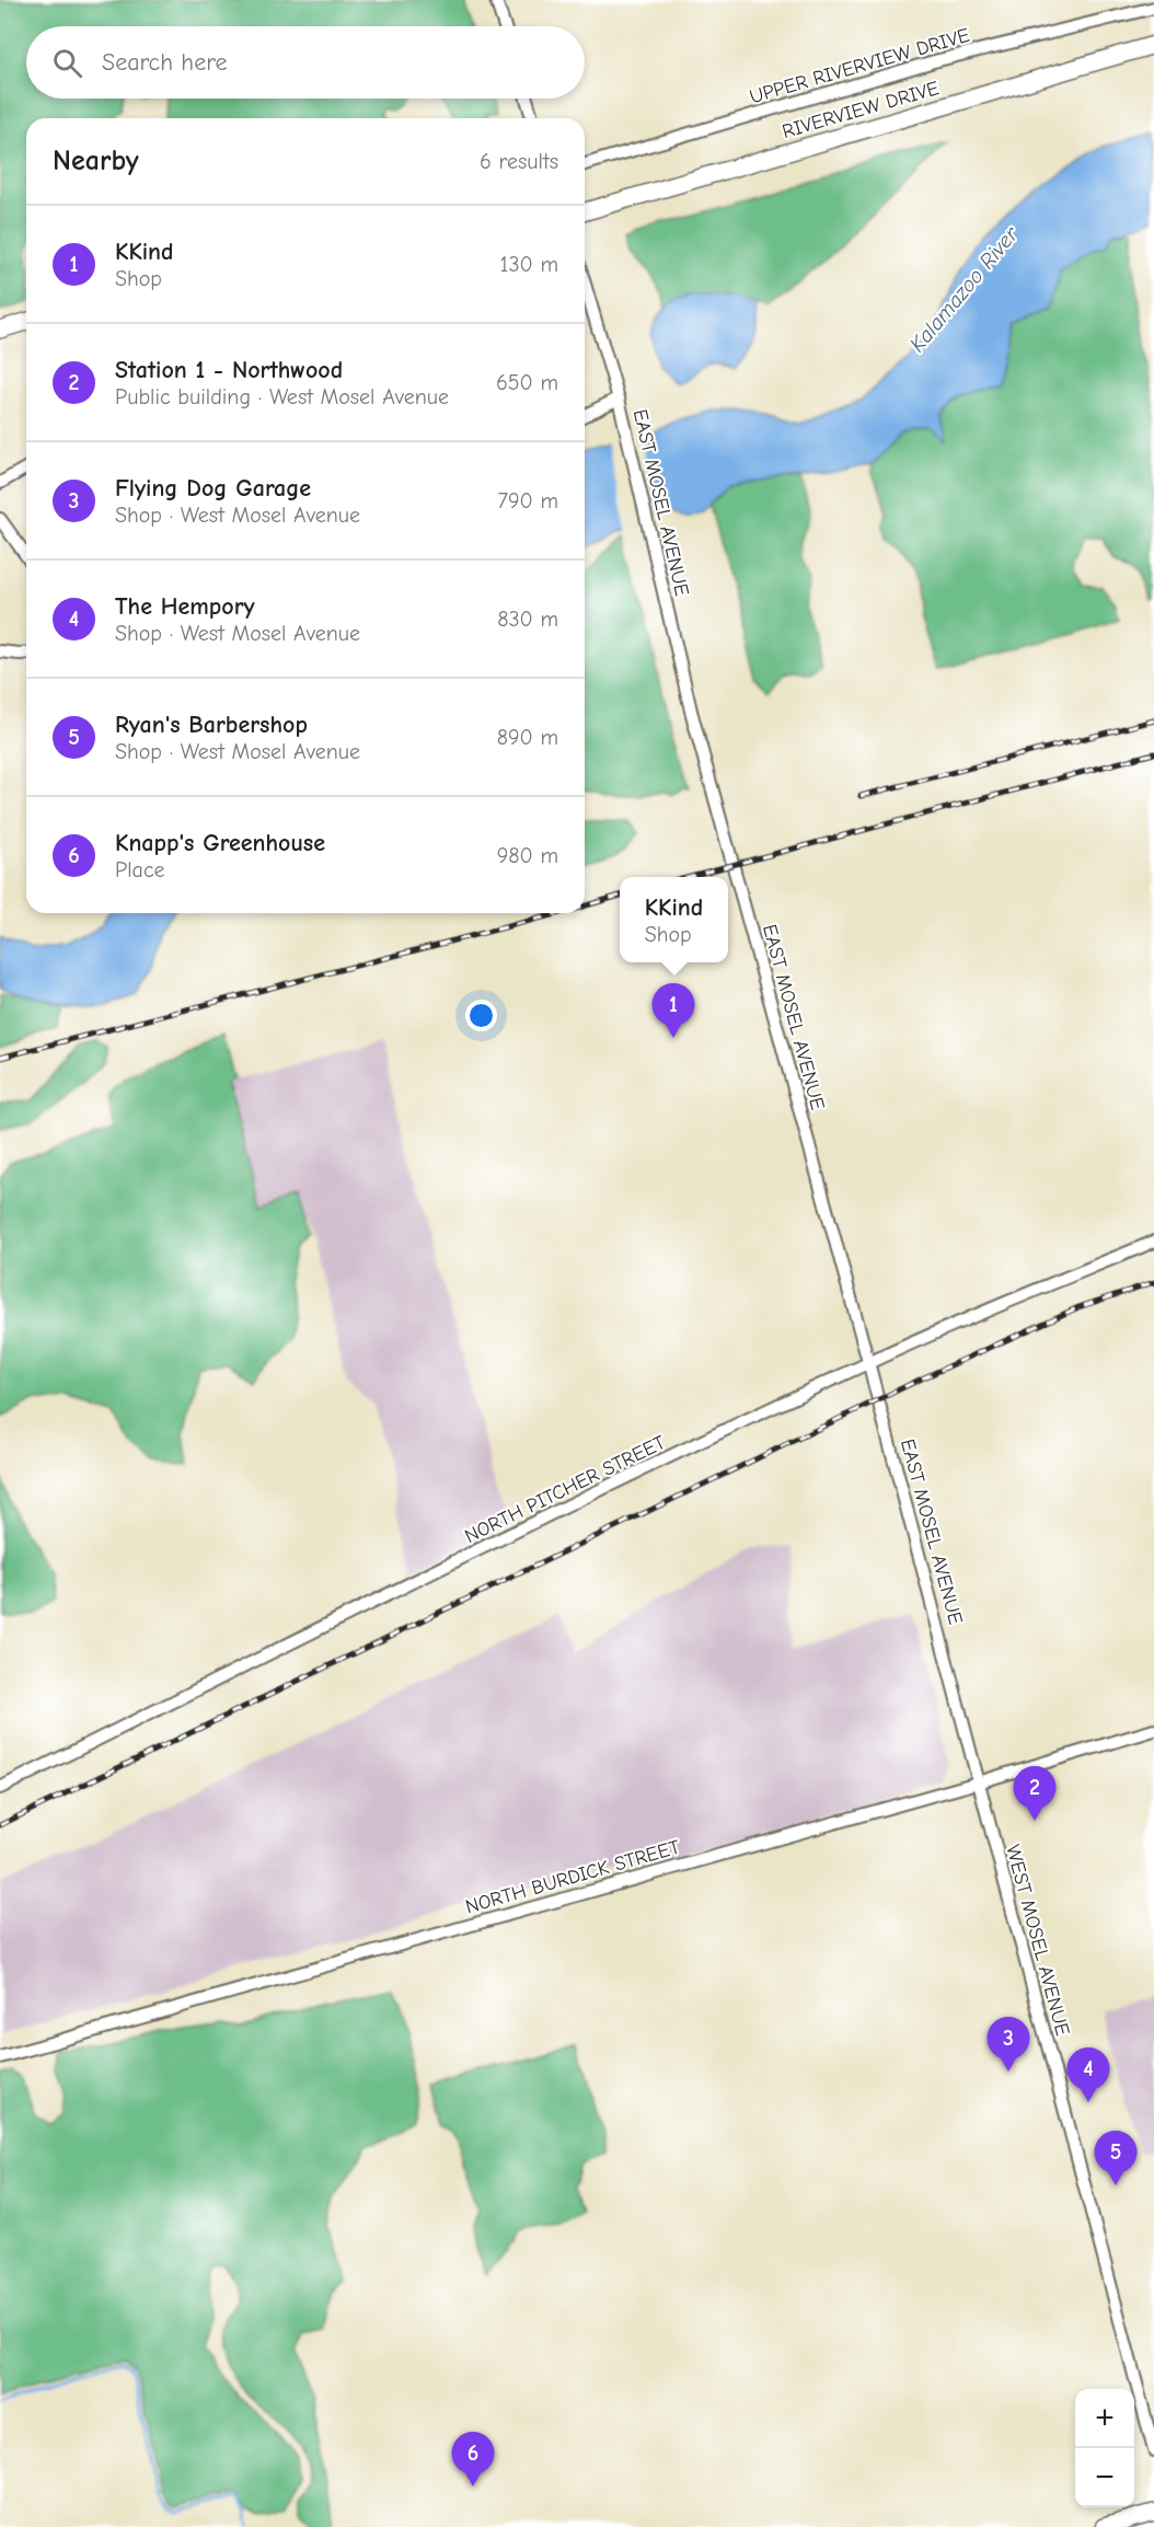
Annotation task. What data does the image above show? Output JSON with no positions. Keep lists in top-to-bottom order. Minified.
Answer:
{"streets":{"street":["UPPER RIVERVIEW DRIVE","RIVERVIEW DRIVE","EAST MOSEL AVENUE","NORTH PITCHER STREET","NORTH BURDICK STREET","WEST MOSEL AVENUE"]},"crossings":[["EAST MOSEL AVENUE","NORTH PITCHER STREET"],["EAST MOSEL AVENUE","NORTH BURDICK STREET"],["EAST MOSEL AVENUE","WEST MOSEL AVENUE"],["NORTH BURDICK STREET","WEST MOSEL AVENUE"]],"water":["Kalamazoo River"],"page":{"search":"Search here","heading":["Nearby","6 results"],"list":[{"mark":"1","name":"KKind","note":"Shop","value":"130 m"},{"mark":"2","name":"Station 1 - Northwood","note":"Public building · West Mosel Avenue","value":"650 m"},{"mark":"3","name":"Flying Dog Garage","note":"Shop · West Mosel Avenue","value":"790 m"},{"mark":"4","name":"The Hempory","note":"Shop · West Mosel Avenue","value":"830 m"},{"mark":"5","name":"Ryan's Barbershop","note":"Shop · West Mosel Avenue","value":"890 m"},{"mark":"6","name":"Knapp's Greenhouse","note":"Place","value":"980 m"}],"popup":["KKind","Shop"],"pins":["1","2","3","4","5","6"],"map_buttons":["+","−"]}}
